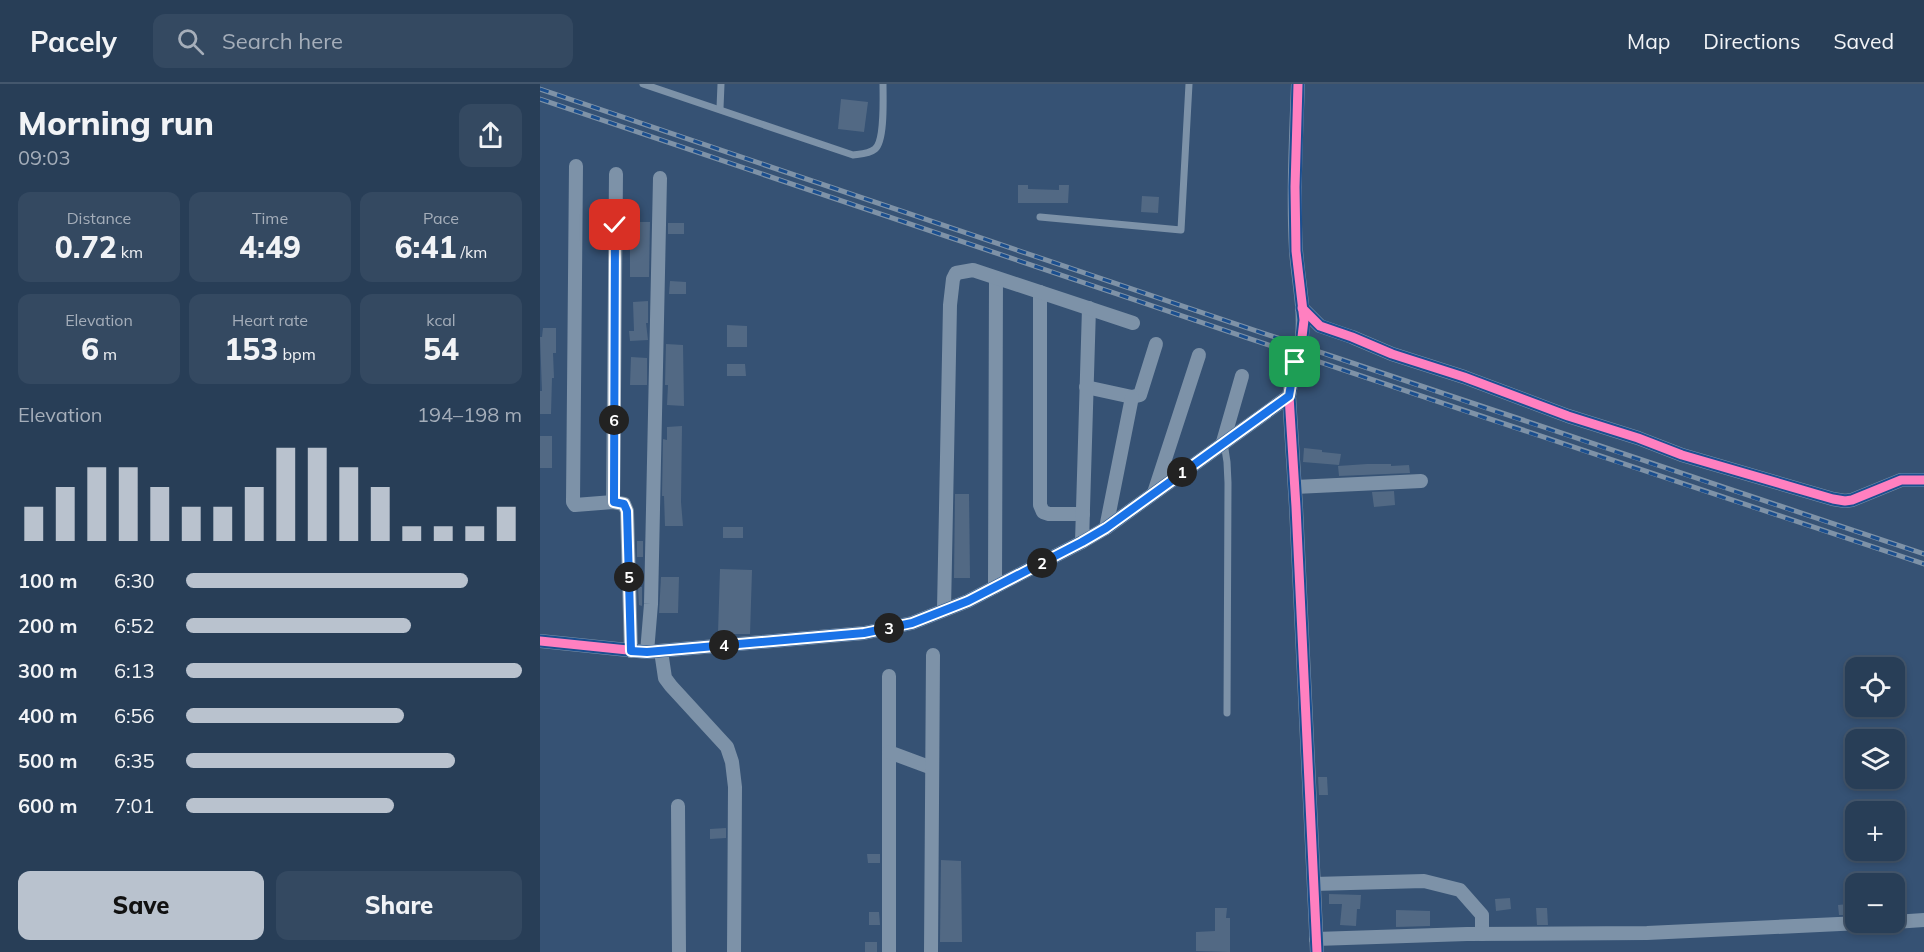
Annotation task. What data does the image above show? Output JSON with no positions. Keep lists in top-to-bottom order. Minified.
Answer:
{"page":{"header":"Pacely","search":"Search here","nav":["Map","Directions","Saved"],"heading":["Morning run","09:03"],"stats":[["Distance","0.72 km"],["Time","4:49"],["Pace","6:41 /km"],["Elevation","6 m"],["Heart rate","153 bpm"],["kcal","54"]],"chart":["Elevation","194–198 m"],"pins":["6","1","2","5","3","4"],"list":[{"name":"100 m","note":"6:30"},{"name":"200 m","note":"6:52"},{"name":"300 m","note":"6:13"},{"name":"400 m","note":"6:56"},{"name":"500 m","note":"6:35"},{"name":"600 m","note":"7:01"}],"map_buttons":["+","−"],"buttons":["Save","Share"]}}
